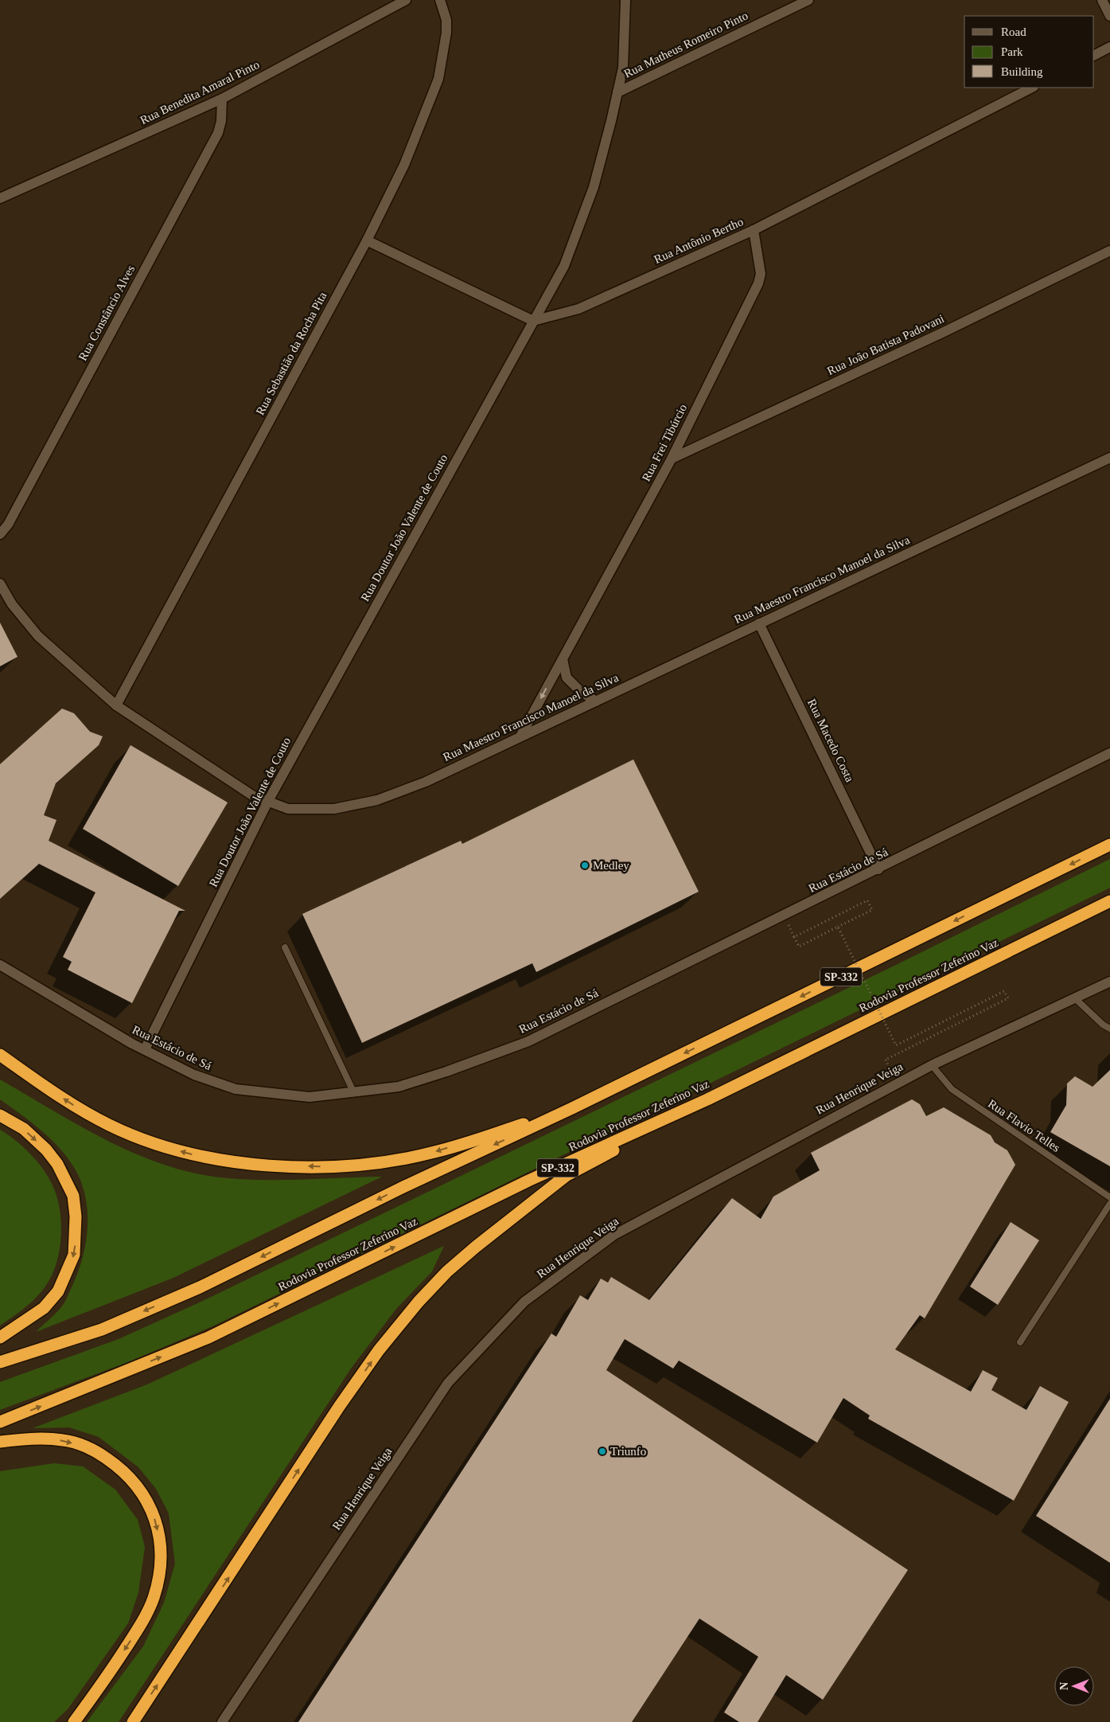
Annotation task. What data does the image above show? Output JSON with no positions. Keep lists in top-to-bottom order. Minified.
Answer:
{"streets":{"highway":["Rodovia Professor Zeferino Vaz","SP-332"],"street":["Rua Matheus Romeiro Pinto","Rua Benedita Amaral Pinto","Rua Antônio Bertho","Rua Constâncio Alves","Rua João Batista Padovani","Rua Sebastião da Rocha Pita","Rua Frei Tibúrcio","Rua Doutor João Valente de Couto","Rua Maestro Francisco Manoel da Silva","Rua Macedo Costa","Rua Estácio de Sá","Rua Henrique Veiga"],"lane":["Rua Flavio Telles"]},"crossings":[["Rua Matheus Romeiro Pinto","Rua Doutor João Valente de Couto"],["Rua Benedita Amaral Pinto","Rua Constâncio Alves"],["Rua Antônio Bertho","Rua Frei Tibúrcio"],["Rua Antônio Bertho","Rua Doutor João Valente de Couto"],["Rua João Batista Padovani","Rua Frei Tibúrcio"],["Rua Sebastião da Rocha Pita","Rua Maestro Francisco Manoel da Silva"],["Rua Frei Tibúrcio","Rua Maestro Francisco Manoel da Silva"],["Rua Doutor João Valente de Couto","Rua Maestro Francisco Manoel da Silva"],["Rua Doutor João Valente de Couto","Rua Estácio de Sá"],["Rua Maestro Francisco Manoel da Silva","Rua Macedo Costa"],["Rua Macedo Costa","Rua Estácio de Sá"],["Rua Henrique Veiga","Rua Flavio Telles"]],"places":["Medley","Triunfo"],"legend":["Road","Park","Building"],"north":"left"}
